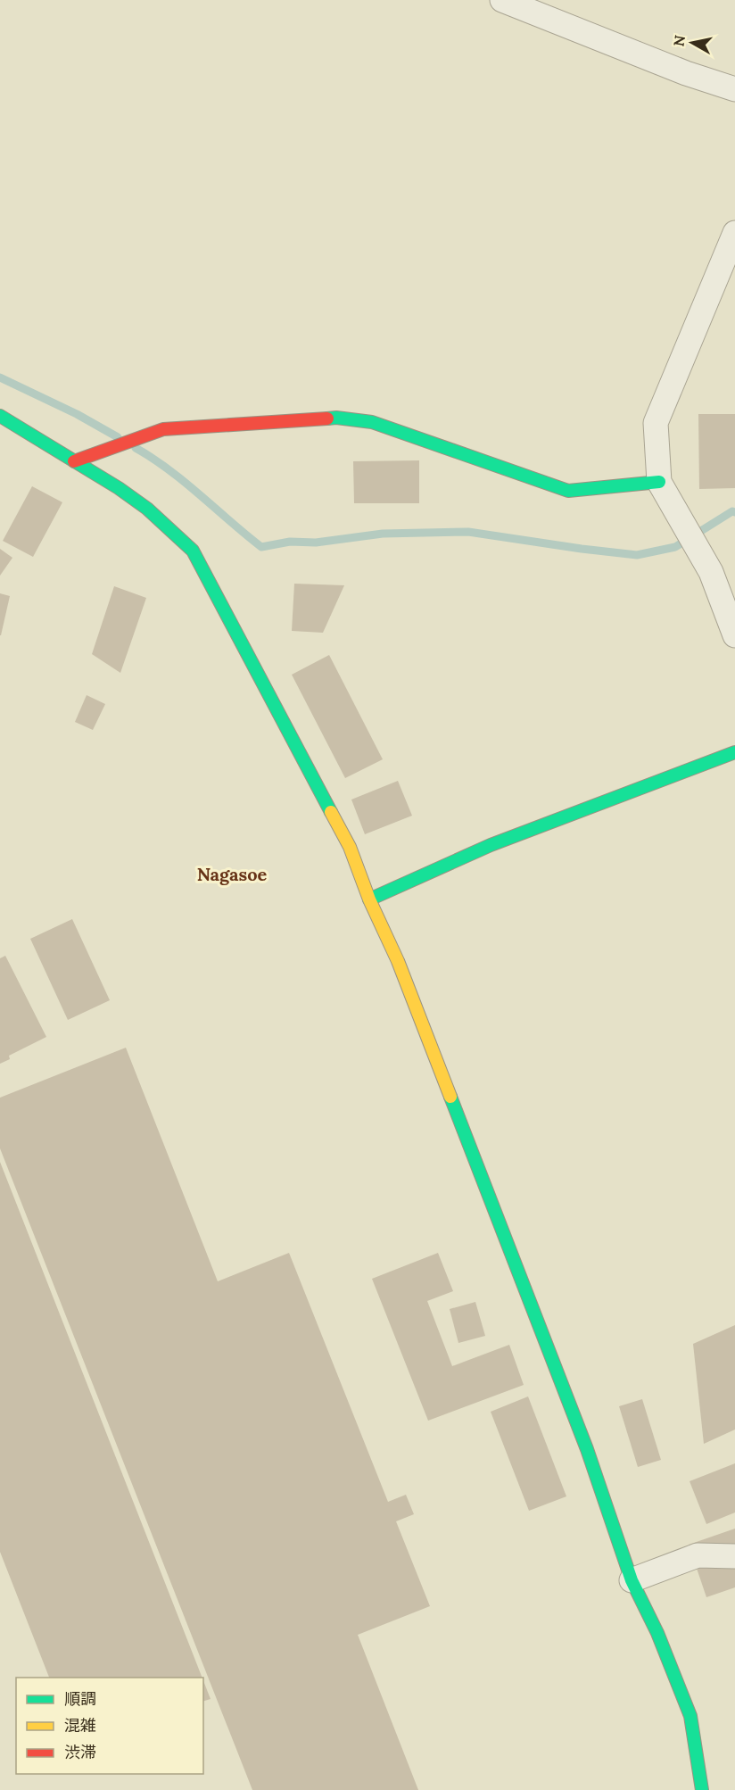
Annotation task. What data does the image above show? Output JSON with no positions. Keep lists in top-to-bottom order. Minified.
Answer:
{"districts":["Nagasoe"],"legend":["順調","混雑","渋滞"],"north":"left"}
